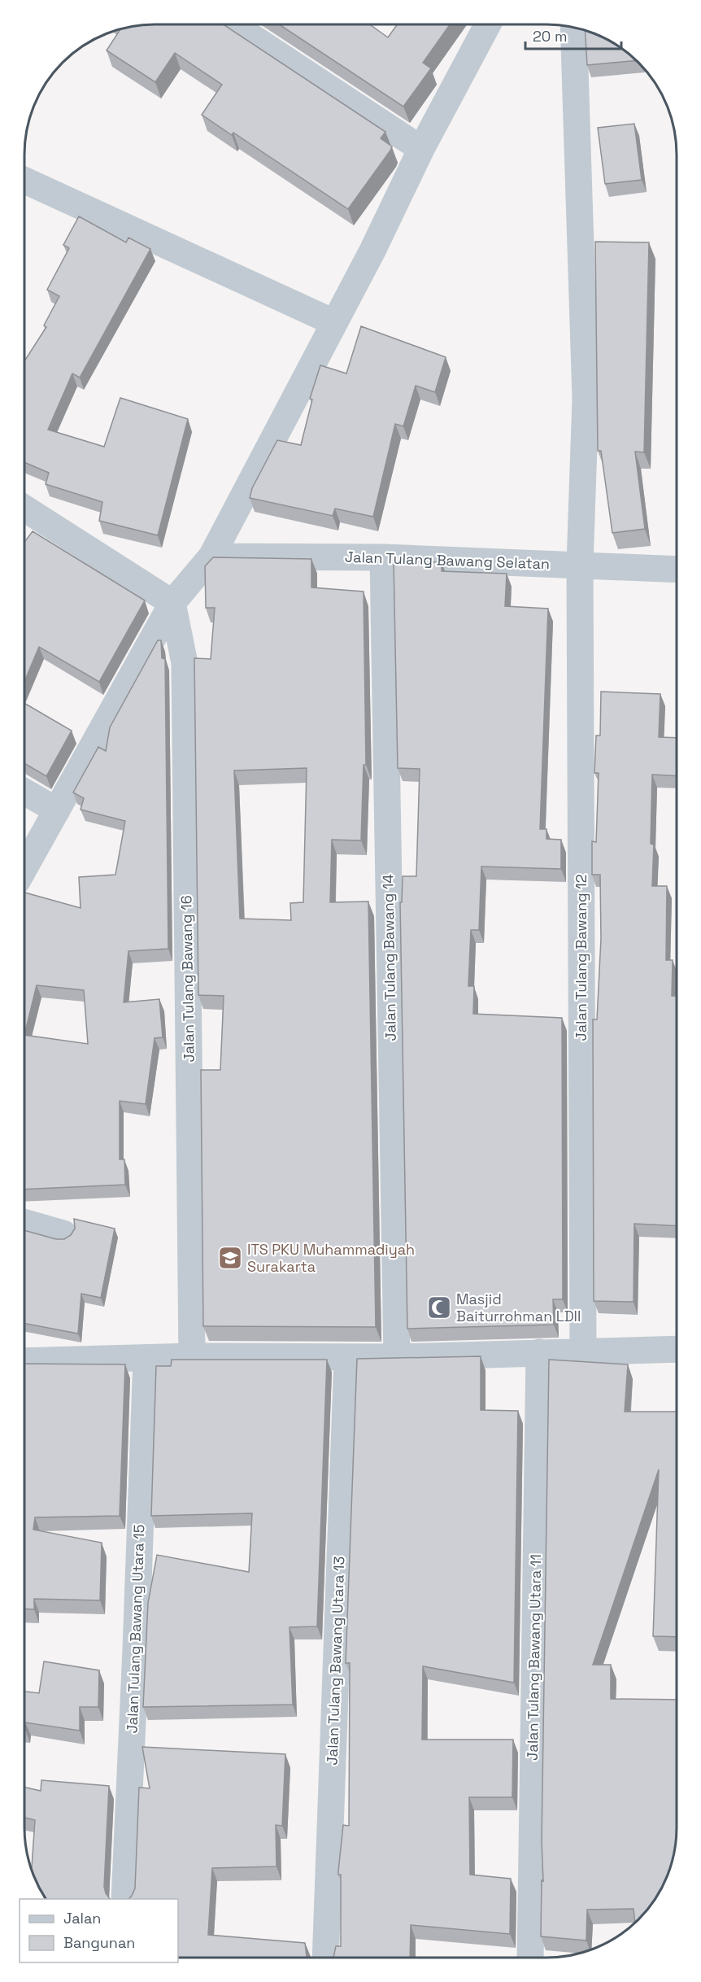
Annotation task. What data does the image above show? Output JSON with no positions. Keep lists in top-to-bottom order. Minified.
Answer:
{"streets":{"street":["Jalan Tulang Bawang Selatan","Jalan Tulang Bawang 14","Jalan Tulang Bawang 12","Jalan Tulang Bawang 16","Jalan Tulang Bawang Utara 15","Jalan Tulang Bawang Utara 11","Jalan Tulang Bawang Utara 13"]},"crossings":[["Jalan Tulang Bawang Selatan","Jalan Tulang Bawang 14"],["Jalan Tulang Bawang Selatan","Jalan Tulang Bawang 12"]],"places":{"school or university":["ITS PKU Muhammadiyah Surakarta"],"mosque":["Masjid Baiturrohman LDII"]},"legend":["Jalan","Bangunan"],"scale_bar":"20 m"}
